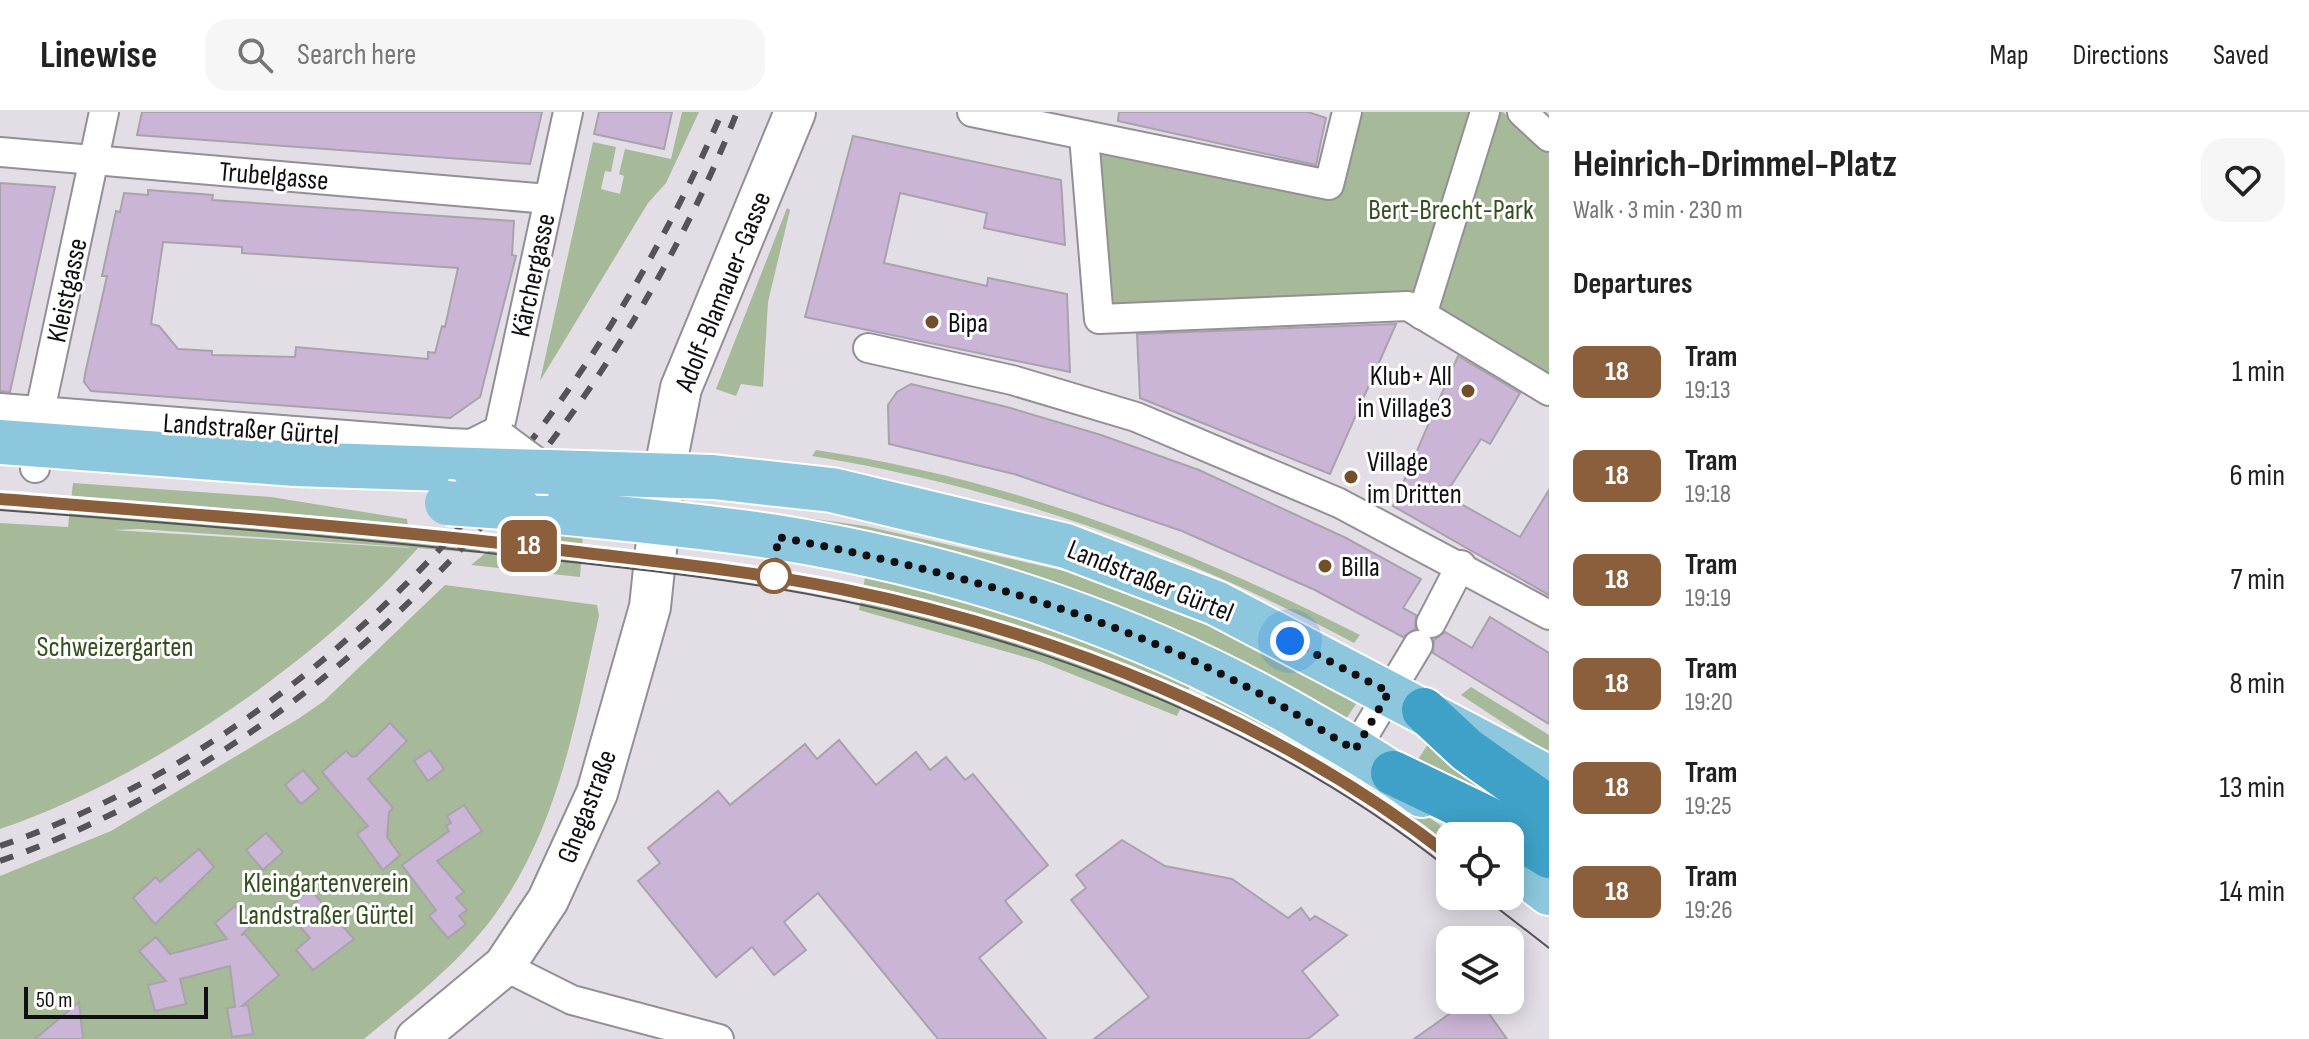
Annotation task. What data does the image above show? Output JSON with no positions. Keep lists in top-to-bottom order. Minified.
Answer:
{"streets":{"main road":["Landstraßer Gürtel"],"street":["Trubelgasse","Kärchergasse","Kleistgasse","Adolf-Blamauer-Gasse","Ghegastraße"]},"crossings":[["Trubelgasse","Kärchergasse"],["Trubelgasse","Kleistgasse"],["Kärchergasse","Landstraßer Gürtel"],["Kleistgasse","Landstraßer Gürtel"],["Adolf-Blamauer-Gasse","Landstraßer Gürtel"],["Adolf-Blamauer-Gasse","Ghegastraße"],["Landstraßer Gürtel","Ghegastraße"]],"parks":["Bert-Brecht-Park","Schweizergarten","Kleingartenverein Landstraßer Gürtel"],"places":["Bipa","Klub+ All in Village3","Village im Dritten","Billa"],"lines":["tram line 18"],"scale_bar":"50 m","page":{"header":"Linewise","search":"Search here","nav":["Map","Directions","Saved"],"on_map":"18","heading":[["Heinrich-Drimmel-Platz","Walk · 3 min · 230 m"],"Departures"],"list":[{"mark":"18","name":"Tram","note":"19:13","value":"1 min"},{"mark":"18","name":"Tram","note":"19:18","value":"6 min"},{"mark":"18","name":"Tram","note":"19:19","value":"7 min"},{"mark":"18","name":"Tram","note":"19:20","value":"8 min"},{"mark":"18","name":"Tram","note":"19:25","value":"13 min"},{"mark":"18","name":"Tram","note":"19:26","value":"14 min"}],"scale":"50 m"}}
